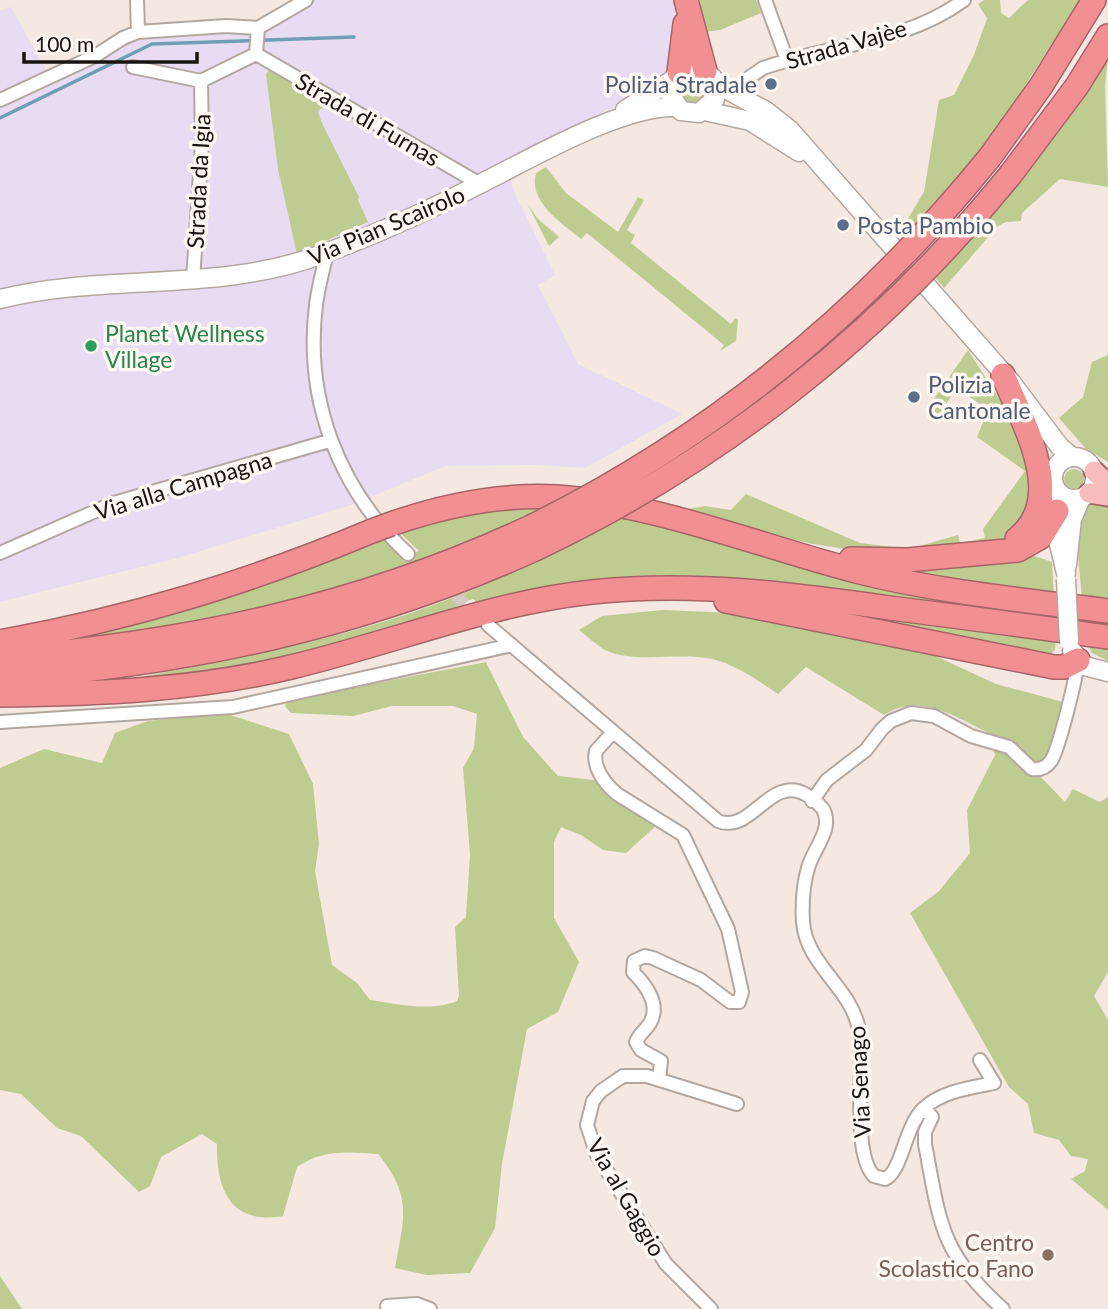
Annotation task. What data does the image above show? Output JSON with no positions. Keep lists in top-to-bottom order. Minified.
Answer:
{"streets":{"main road":["Via Pian Scairolo"],"street":["Strada Vajèe","Strada di Furnas","Strada da Igia","Via alla Campagna","Via Senago","Via al Gaggio"]},"crossings":[["Strada di Furnas","Strada da Igia"],["Strada di Furnas","Via Pian Scairolo"],["Strada da Igia","Via Pian Scairolo"]],"places":["Polizia Stradale","Posta Pambio","Planet Wellness Village","Polizia Cantonale","Centro Scolastico Fano"],"scale_bar":"100 m"}
